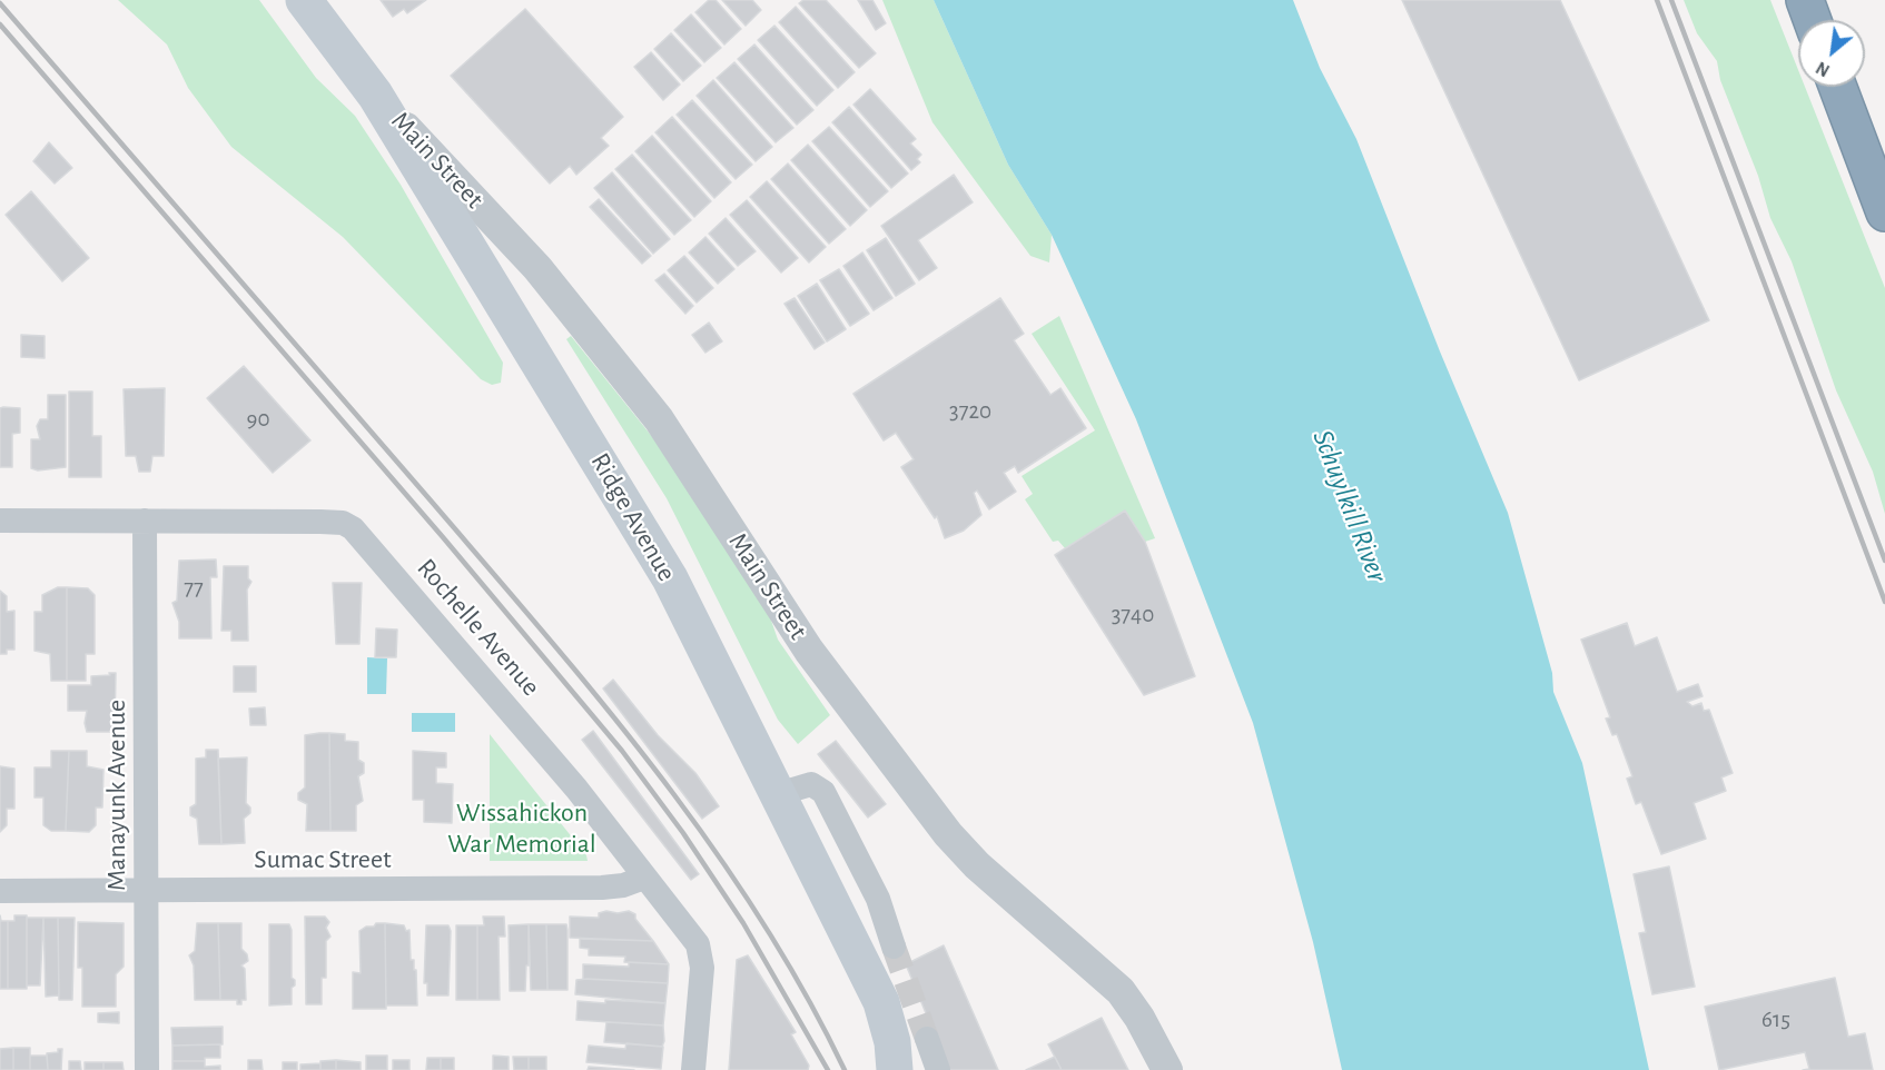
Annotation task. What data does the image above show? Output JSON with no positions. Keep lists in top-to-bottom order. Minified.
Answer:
{"streets":{"main road":["Ridge Avenue"],"street":["Main Street","Rochelle Avenue","Manayunk Avenue","Sumac Street"]},"crossings":[["Main Street","Ridge Avenue"],["Rochelle Avenue","Manayunk Avenue"],["Rochelle Avenue","Sumac Street"],["Manayunk Avenue","Sumac Street"]],"water":["Schuylkill River"],"parks":["Wissahickon War Memorial"],"house_numbers":["3720","90","77","3740","615"],"north":"bottom left"}
